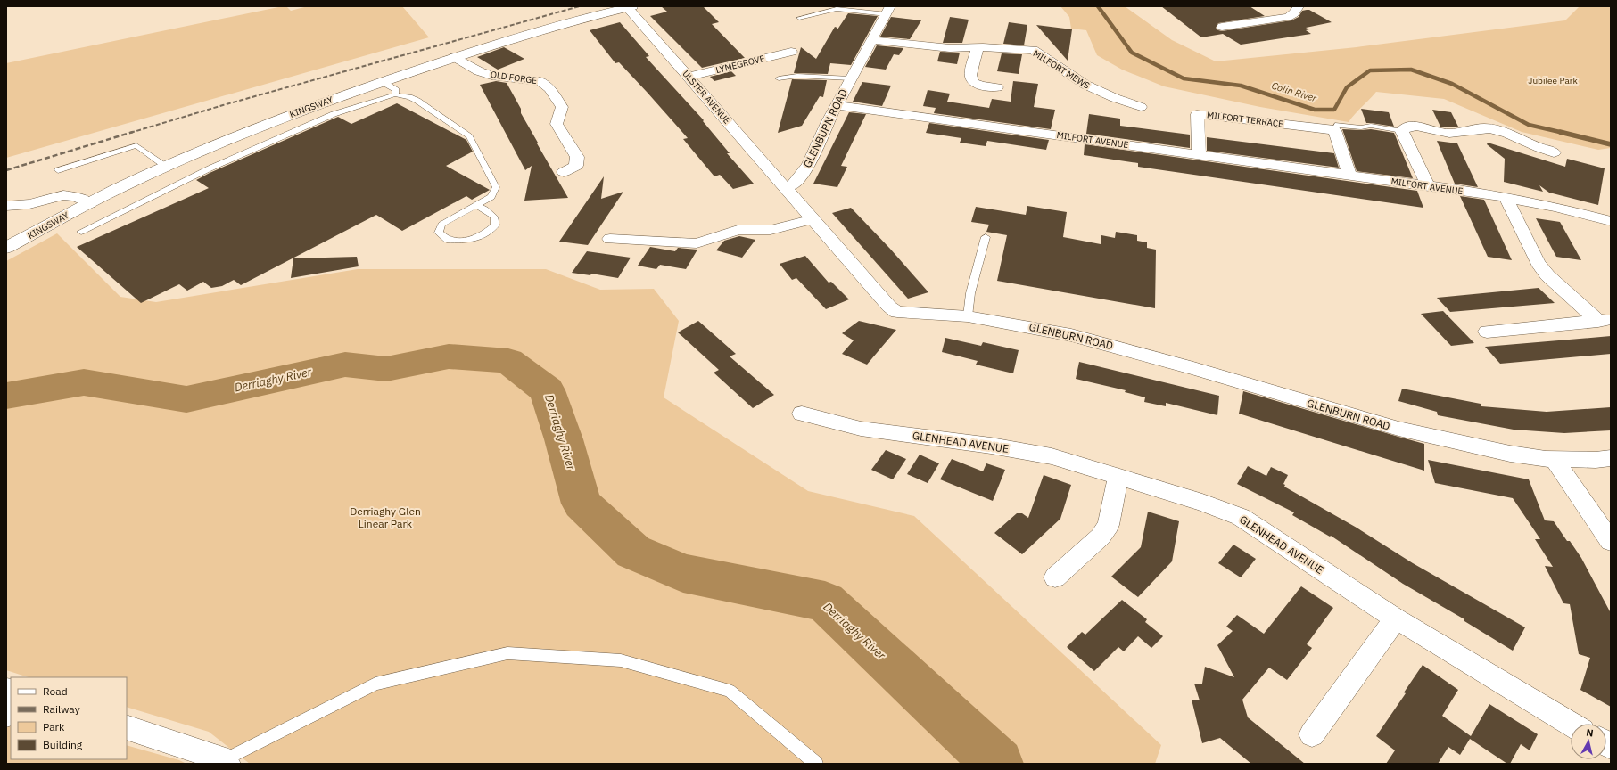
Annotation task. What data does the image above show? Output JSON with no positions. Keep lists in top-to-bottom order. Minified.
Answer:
{"streets":{"main road":["KINGSWAY"],"street":["LYMEGROVE","MILFORT MEWS","OLD FORGE","ULSTER AVENUE","MILFORT TERRACE","GLENBURN ROAD","MILFORT AVENUE","GLENHEAD AVENUE"]},"crossings":[["LYMEGROVE","ULSTER AVENUE"],["MILFORT MEWS","GLENBURN ROAD"],["OLD FORGE","KINGSWAY"],["ULSTER AVENUE","KINGSWAY"],["ULSTER AVENUE","GLENBURN ROAD"],["MILFORT TERRACE","MILFORT AVENUE"],["GLENBURN ROAD","MILFORT AVENUE"]],"water":["Colin River","Derriaghy River"],"parks":["Jubilee Park","Derriaghy Glen Linear Park"],"legend":["Road","Railway","Park","Building"],"north":"top"}
